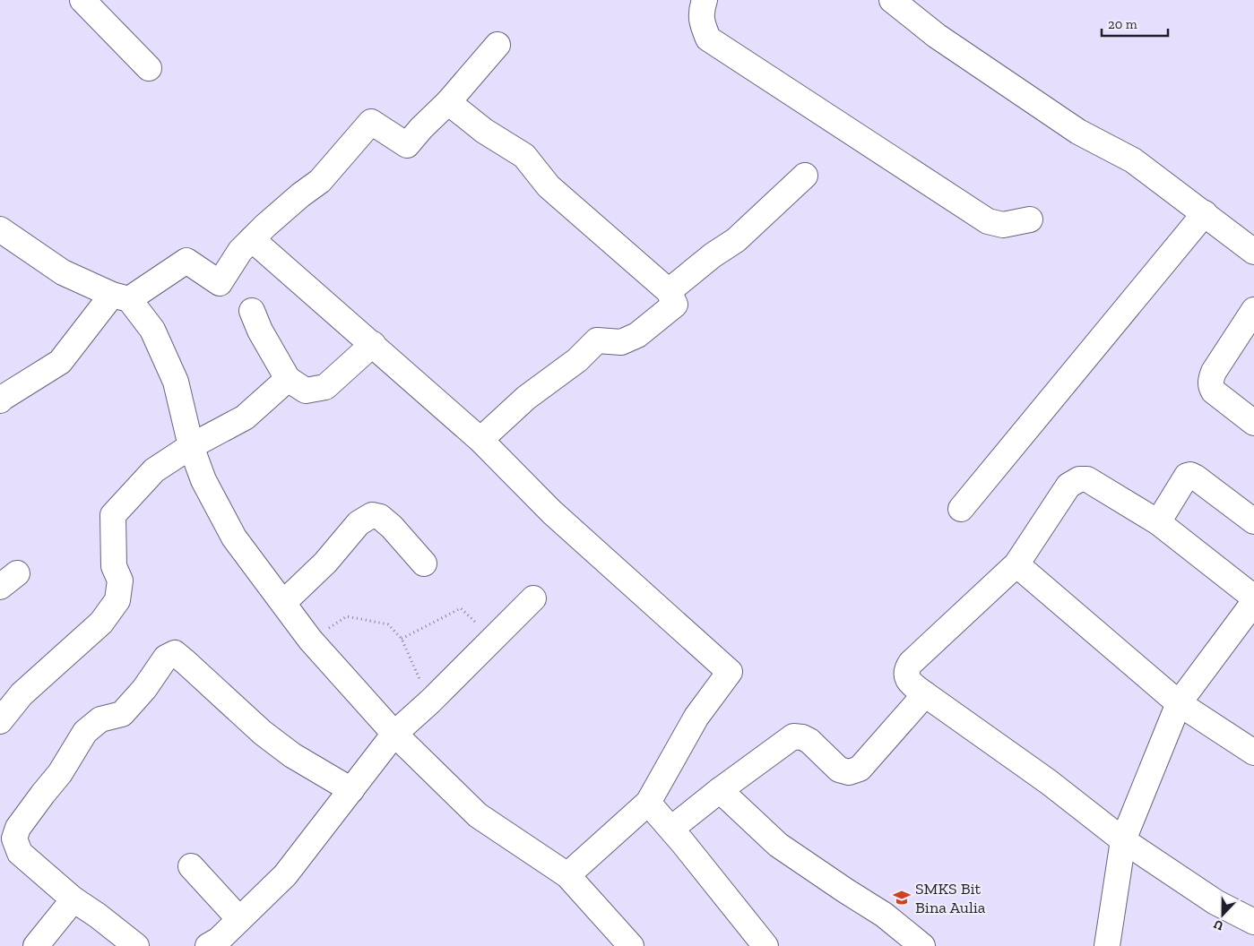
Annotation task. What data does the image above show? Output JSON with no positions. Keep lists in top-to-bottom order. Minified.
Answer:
{"places":{"school or university":["SMKS Bit Bina Aulia"]},"scale_bar":"20 m","north":"bottom"}
